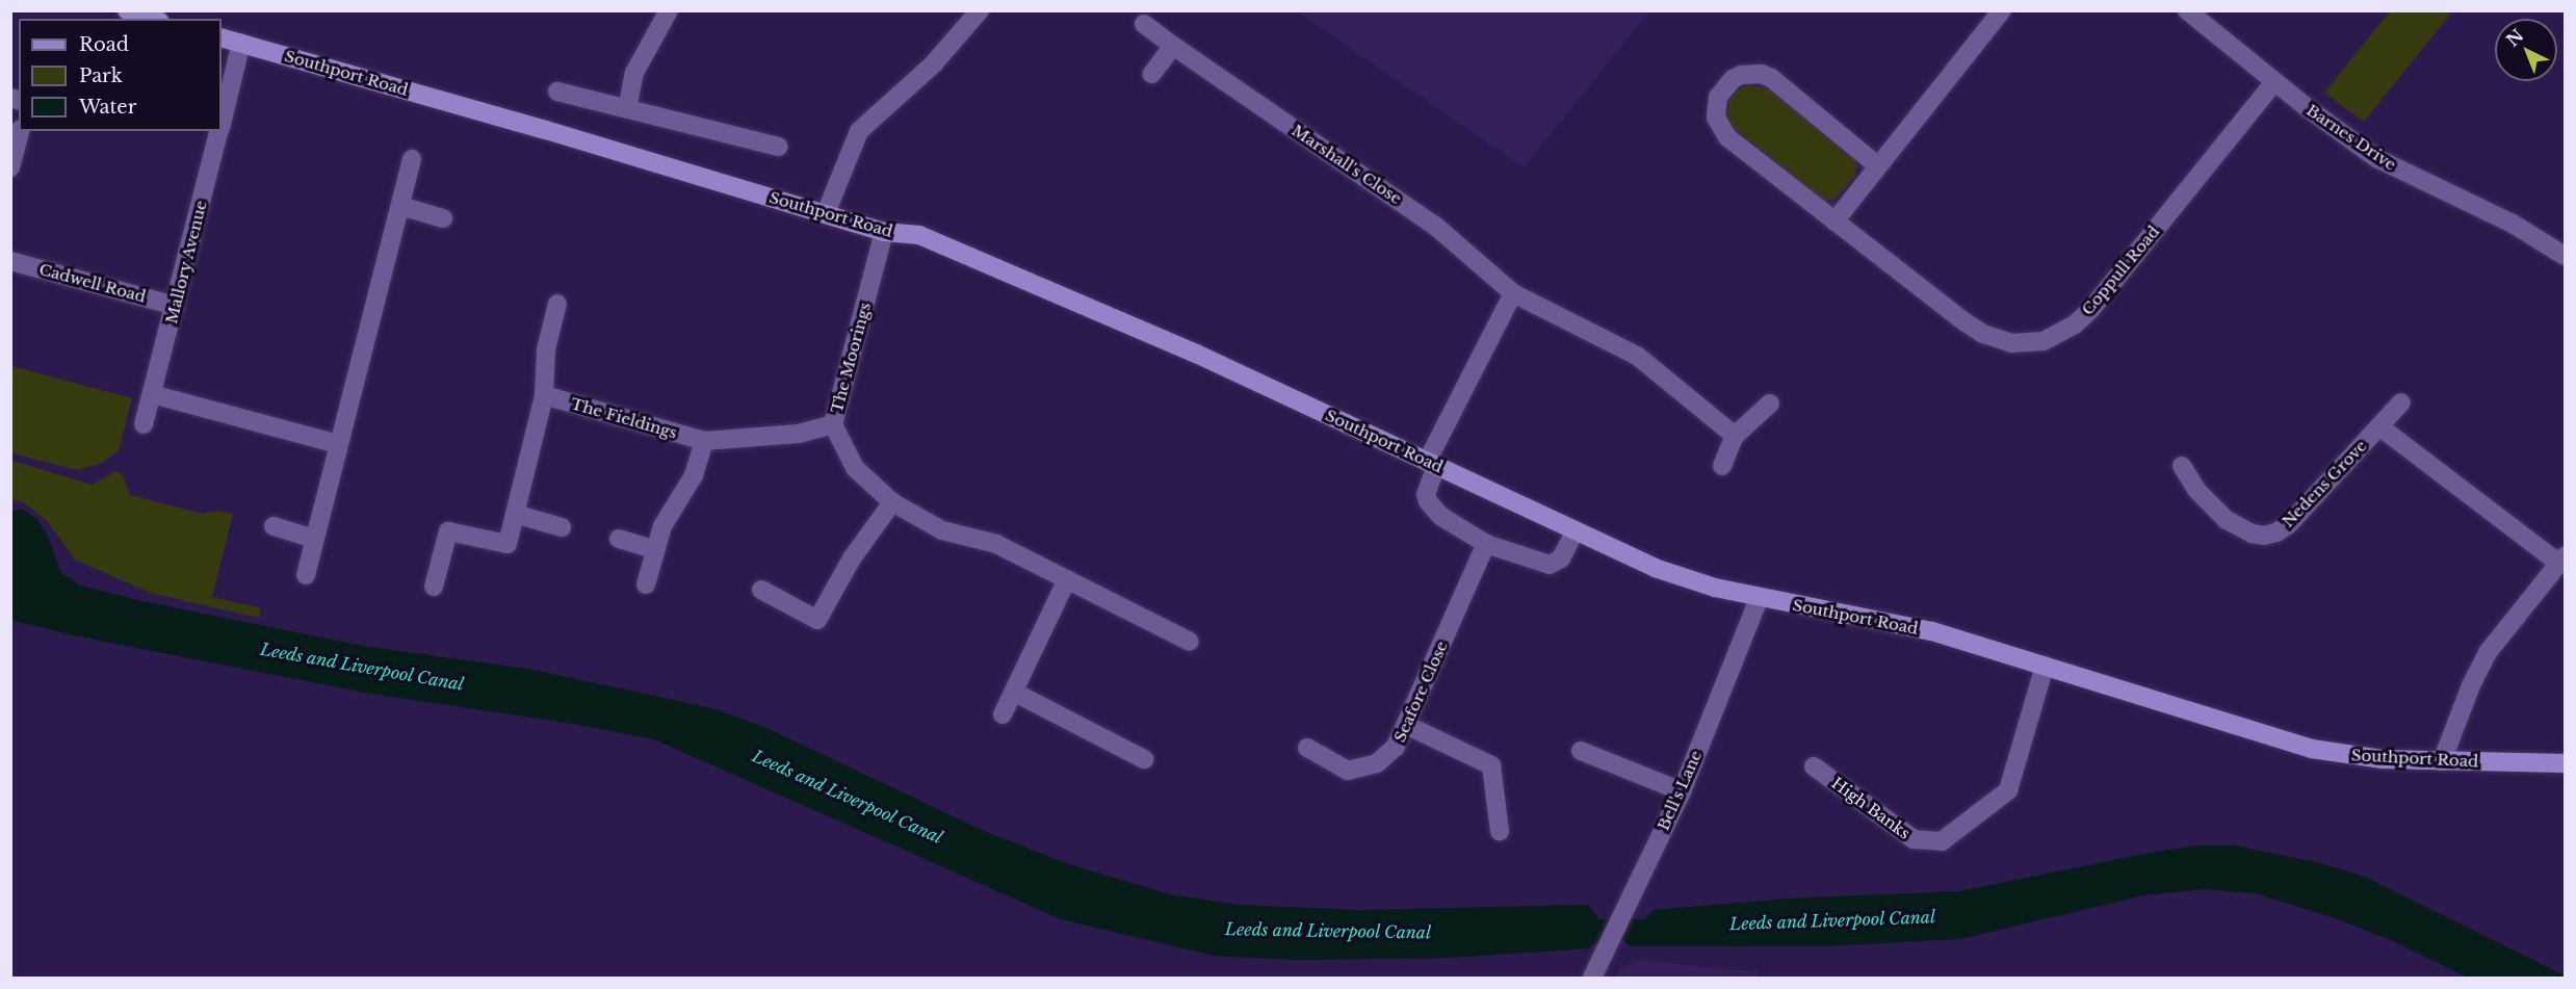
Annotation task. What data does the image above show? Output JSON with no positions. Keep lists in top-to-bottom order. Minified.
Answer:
{"streets":{"main road":["Southport Road"],"street":["Barnes Drive","Marshall's Close","Mallory Avenue","Coppull Road","Cadwell Road","The Moorings","The Fieldings","Nedens Grove","Seafore Close","Bell's Lane","High Banks"]},"crossings":[["Southport Road","Mallory Avenue"],["Southport Road","The Moorings"],["Southport Road","Bell's Lane"],["Southport Road","High Banks"],["Barnes Drive","Coppull Road"],["Mallory Avenue","Cadwell Road"],["The Moorings","The Fieldings"]],"water":["Leeds and Liverpool Canal"],"legend":["Road","Park","Water"],"north":"top left"}
